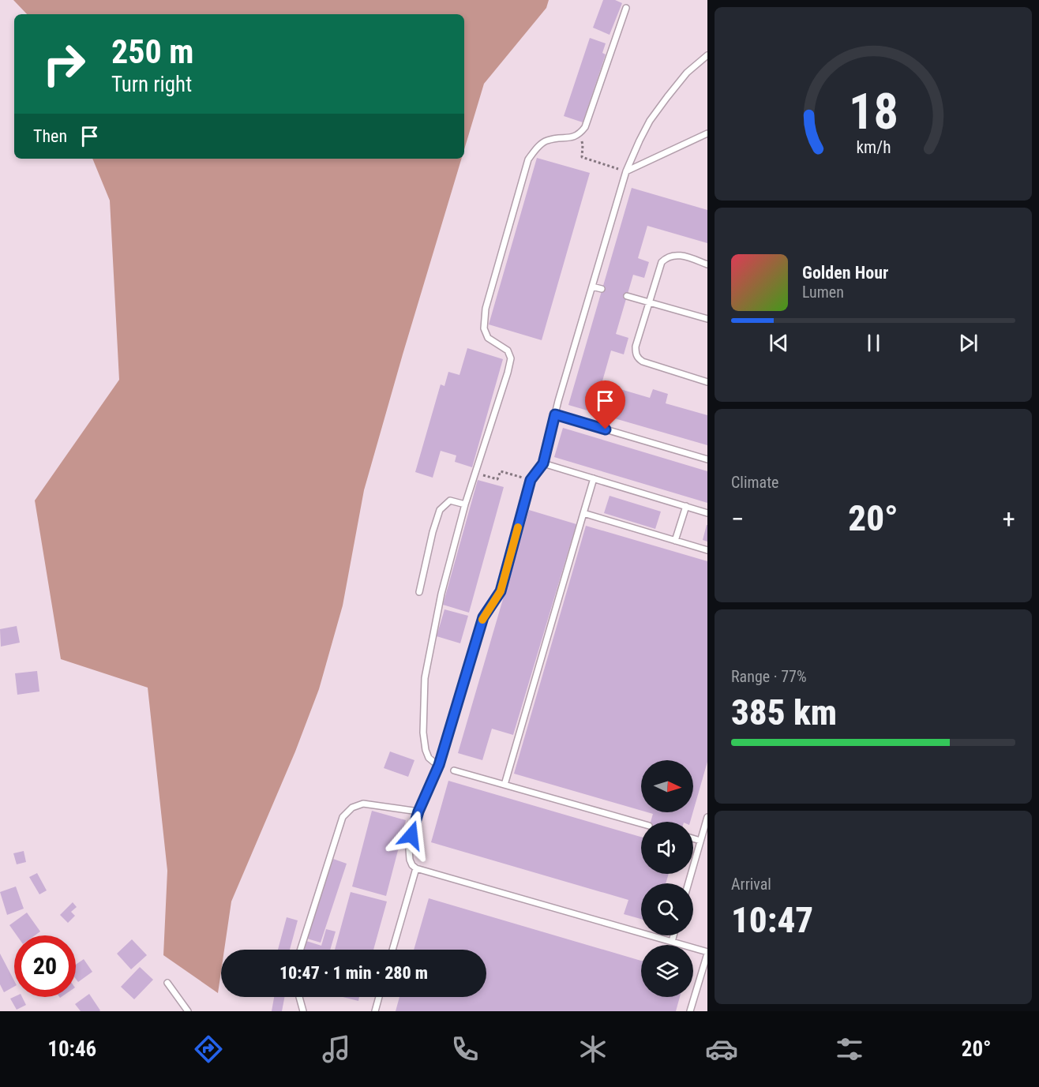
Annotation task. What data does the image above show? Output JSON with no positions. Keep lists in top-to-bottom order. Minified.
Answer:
{"north":"right","page":{"turn":["250 m","Turn right"],"then":"Then","song":["Golden Hour","Lumen"],"tile":["Climate",["Range · 77%","385 km"],["Arrival","10:47"]],"heat":["−","20°","+"],"limit":"20","trip":"10:47 · 1 min · 280 m","tabs":["10:46","20°"],"gauge":["18","km/h"]}}
